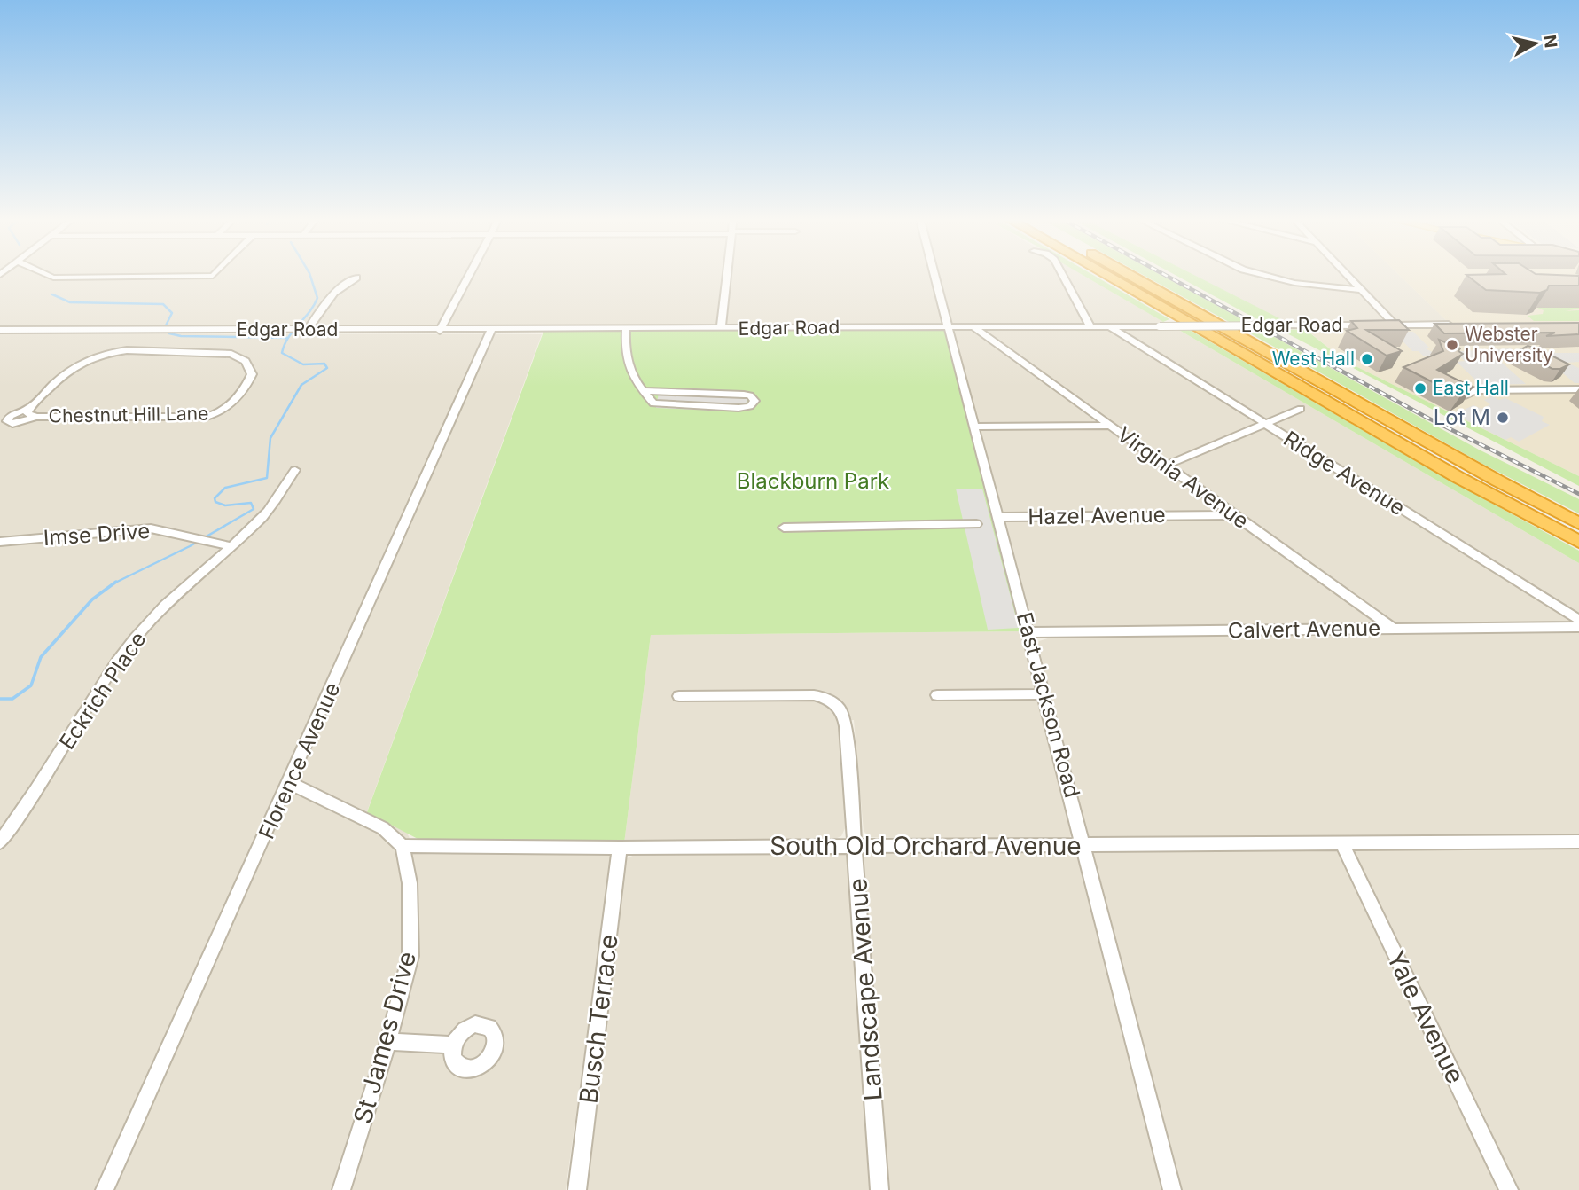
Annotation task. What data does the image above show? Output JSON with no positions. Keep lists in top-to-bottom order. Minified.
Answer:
{"streets":{"street":["Edgar Road","Chestnut Hill Lane","Ridge Avenue","Virginia Avenue","Hazel Avenue","Imse Drive","Calvert Avenue","Eckrich Place","East Jackson Road","Florence Avenue","South Old Orchard Avenue","Landscape Avenue","Yale Avenue","Busch Terrace","St James Drive"]},"crossings":[["Edgar Road","Ridge Avenue"],["Edgar Road","Virginia Avenue"],["Edgar Road","East Jackson Road"],["Edgar Road","Florence Avenue"],["Virginia Avenue","Hazel Avenue"],["Virginia Avenue","Calvert Avenue"],["Hazel Avenue","East Jackson Road"],["Imse Drive","Eckrich Place"],["Calvert Avenue","East Jackson Road"],["East Jackson Road","South Old Orchard Avenue"],["South Old Orchard Avenue","Landscape Avenue"],["South Old Orchard Avenue","Yale Avenue"],["South Old Orchard Avenue","Busch Terrace"],["South Old Orchard Avenue","St James Drive"]],"parks":["Blackburn Park"],"places":["Webster University","West Hall","East Hall","Lot M"],"north":"right"}
